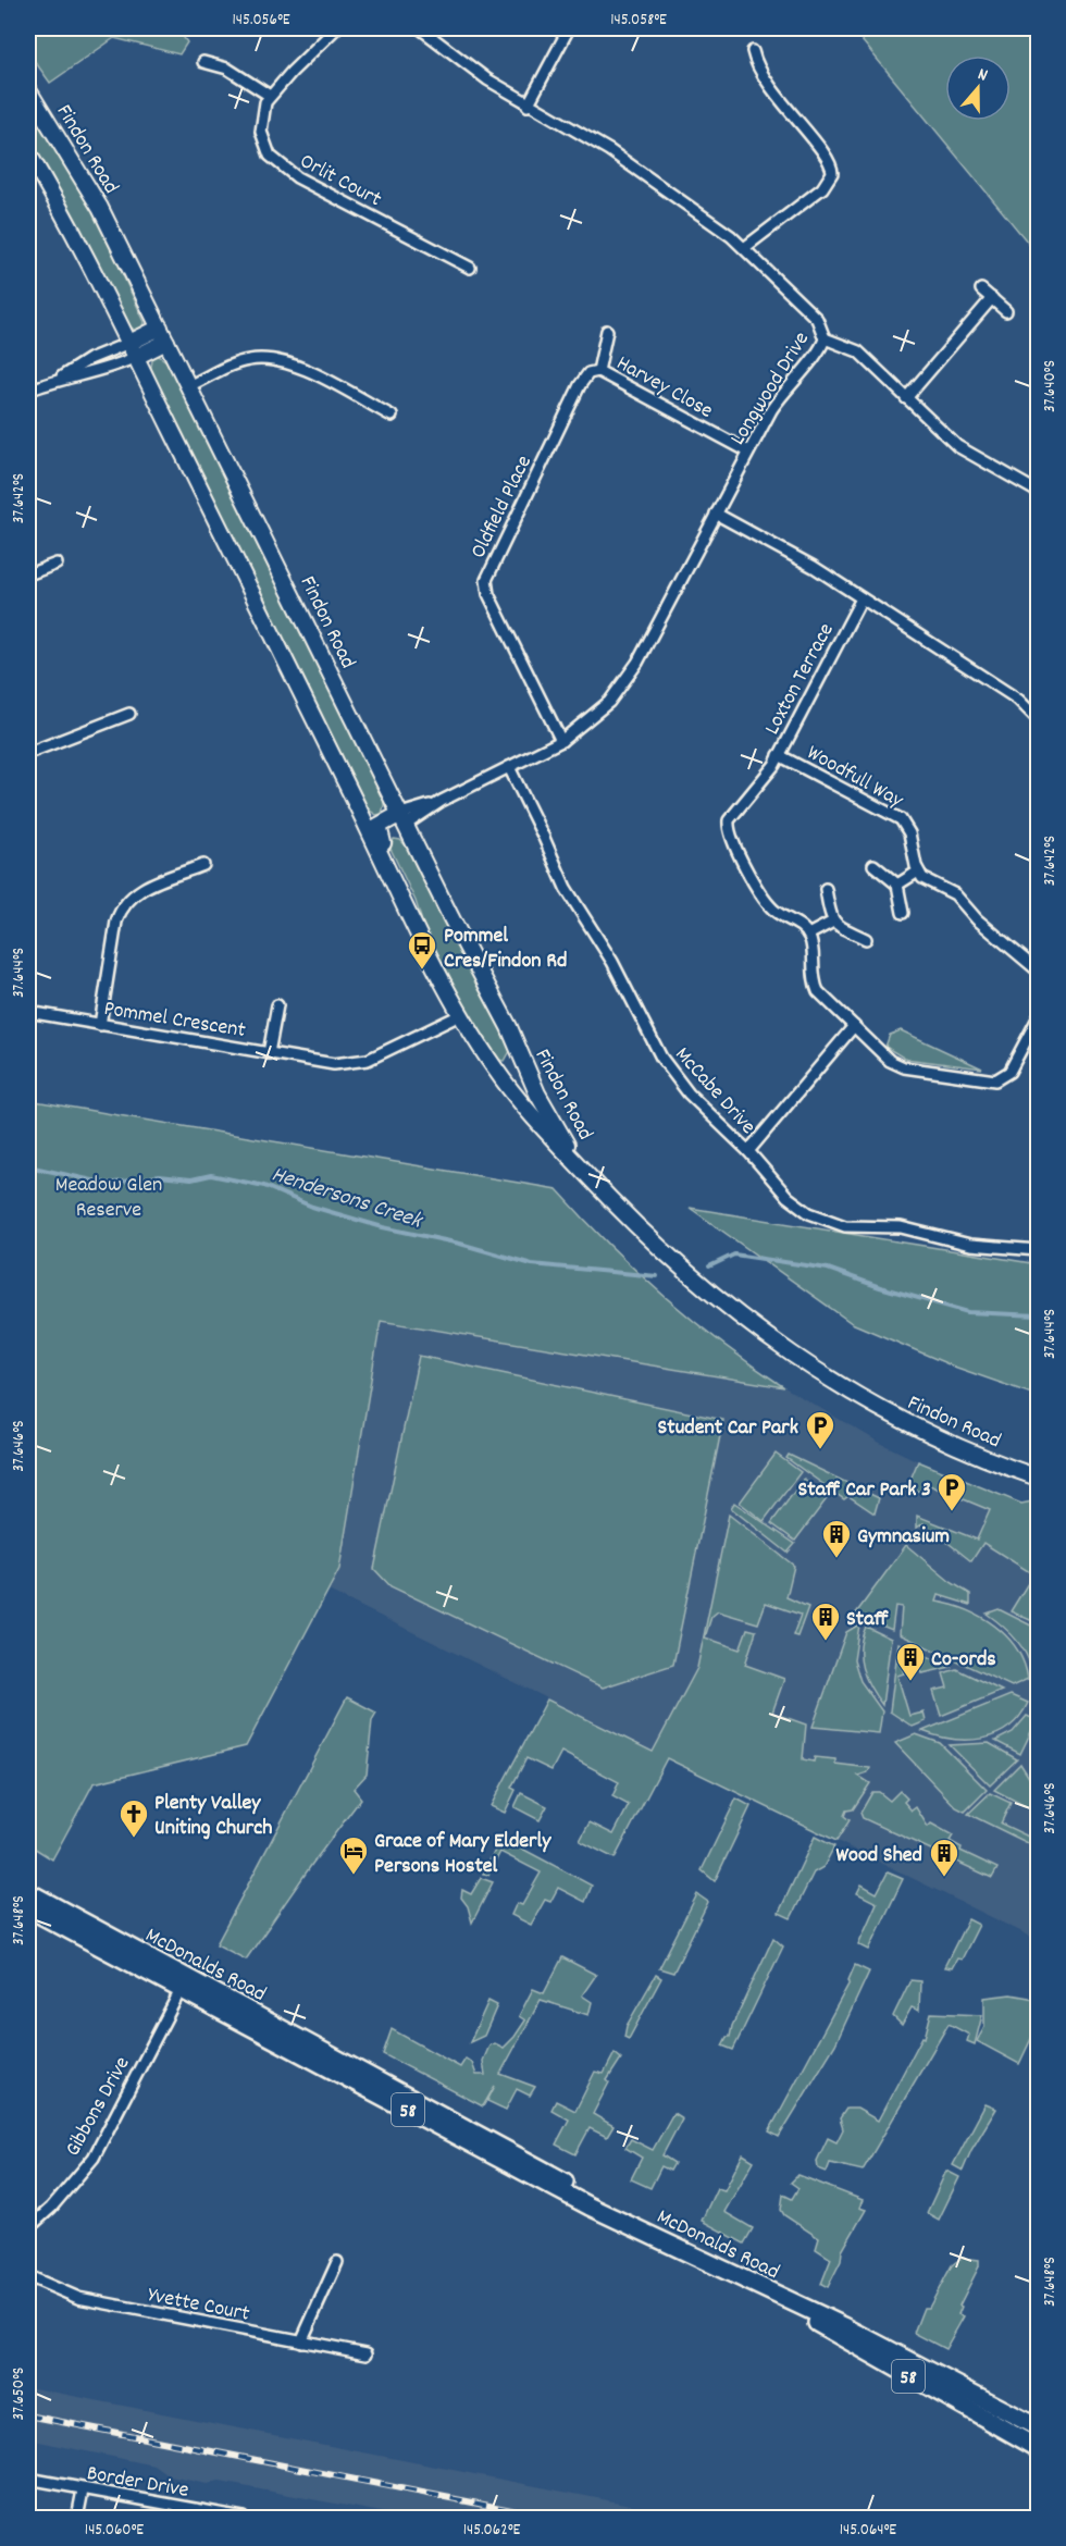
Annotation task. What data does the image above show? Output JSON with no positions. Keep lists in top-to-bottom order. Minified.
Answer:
{"streets":{"main road":["Findon Road","McDonalds Road","58"],"street":["Orlit Court","Harvey Close","Longwood Drive","Oldfield Place","Loxton Terrace","Woodfull Way","Pommel Crescent","McCabe Drive","Gibbons Drive","Yvette Court","Border Drive"]},"crossings":[["Findon Road","Longwood Drive"],["Findon Road","Pommel Crescent"],["Harvey Close","Longwood Drive"],["Harvey Close","Oldfield Place"],["Longwood Drive","Oldfield Place"],["Longwood Drive","McCabe Drive"],["Loxton Terrace","Woodfull Way"],["McDonalds Road","Gibbons Drive"]],"water":["Hendersons Creek"],"parks":["Meadow Glen Reserve"],"places":{"bus stop":["Pommel Cres/Findon Rd"],"parking":["Student Car Park","Staff Car Park 3"],"building":["Gymnasium","Staff","Co-ords","Wood Shed"],"church":["Plenty Valley Uniting Church"],"hotel":["Grace of Mary Elderly Persons Hostel"]},"north":"top","coordinates":["145.056°E","145.058°E","37.640°S","37.642°S","37.644°S","37.646°S","37.648°S","37.650°S","145.060°E","145.062°E","145.064°E"]}
